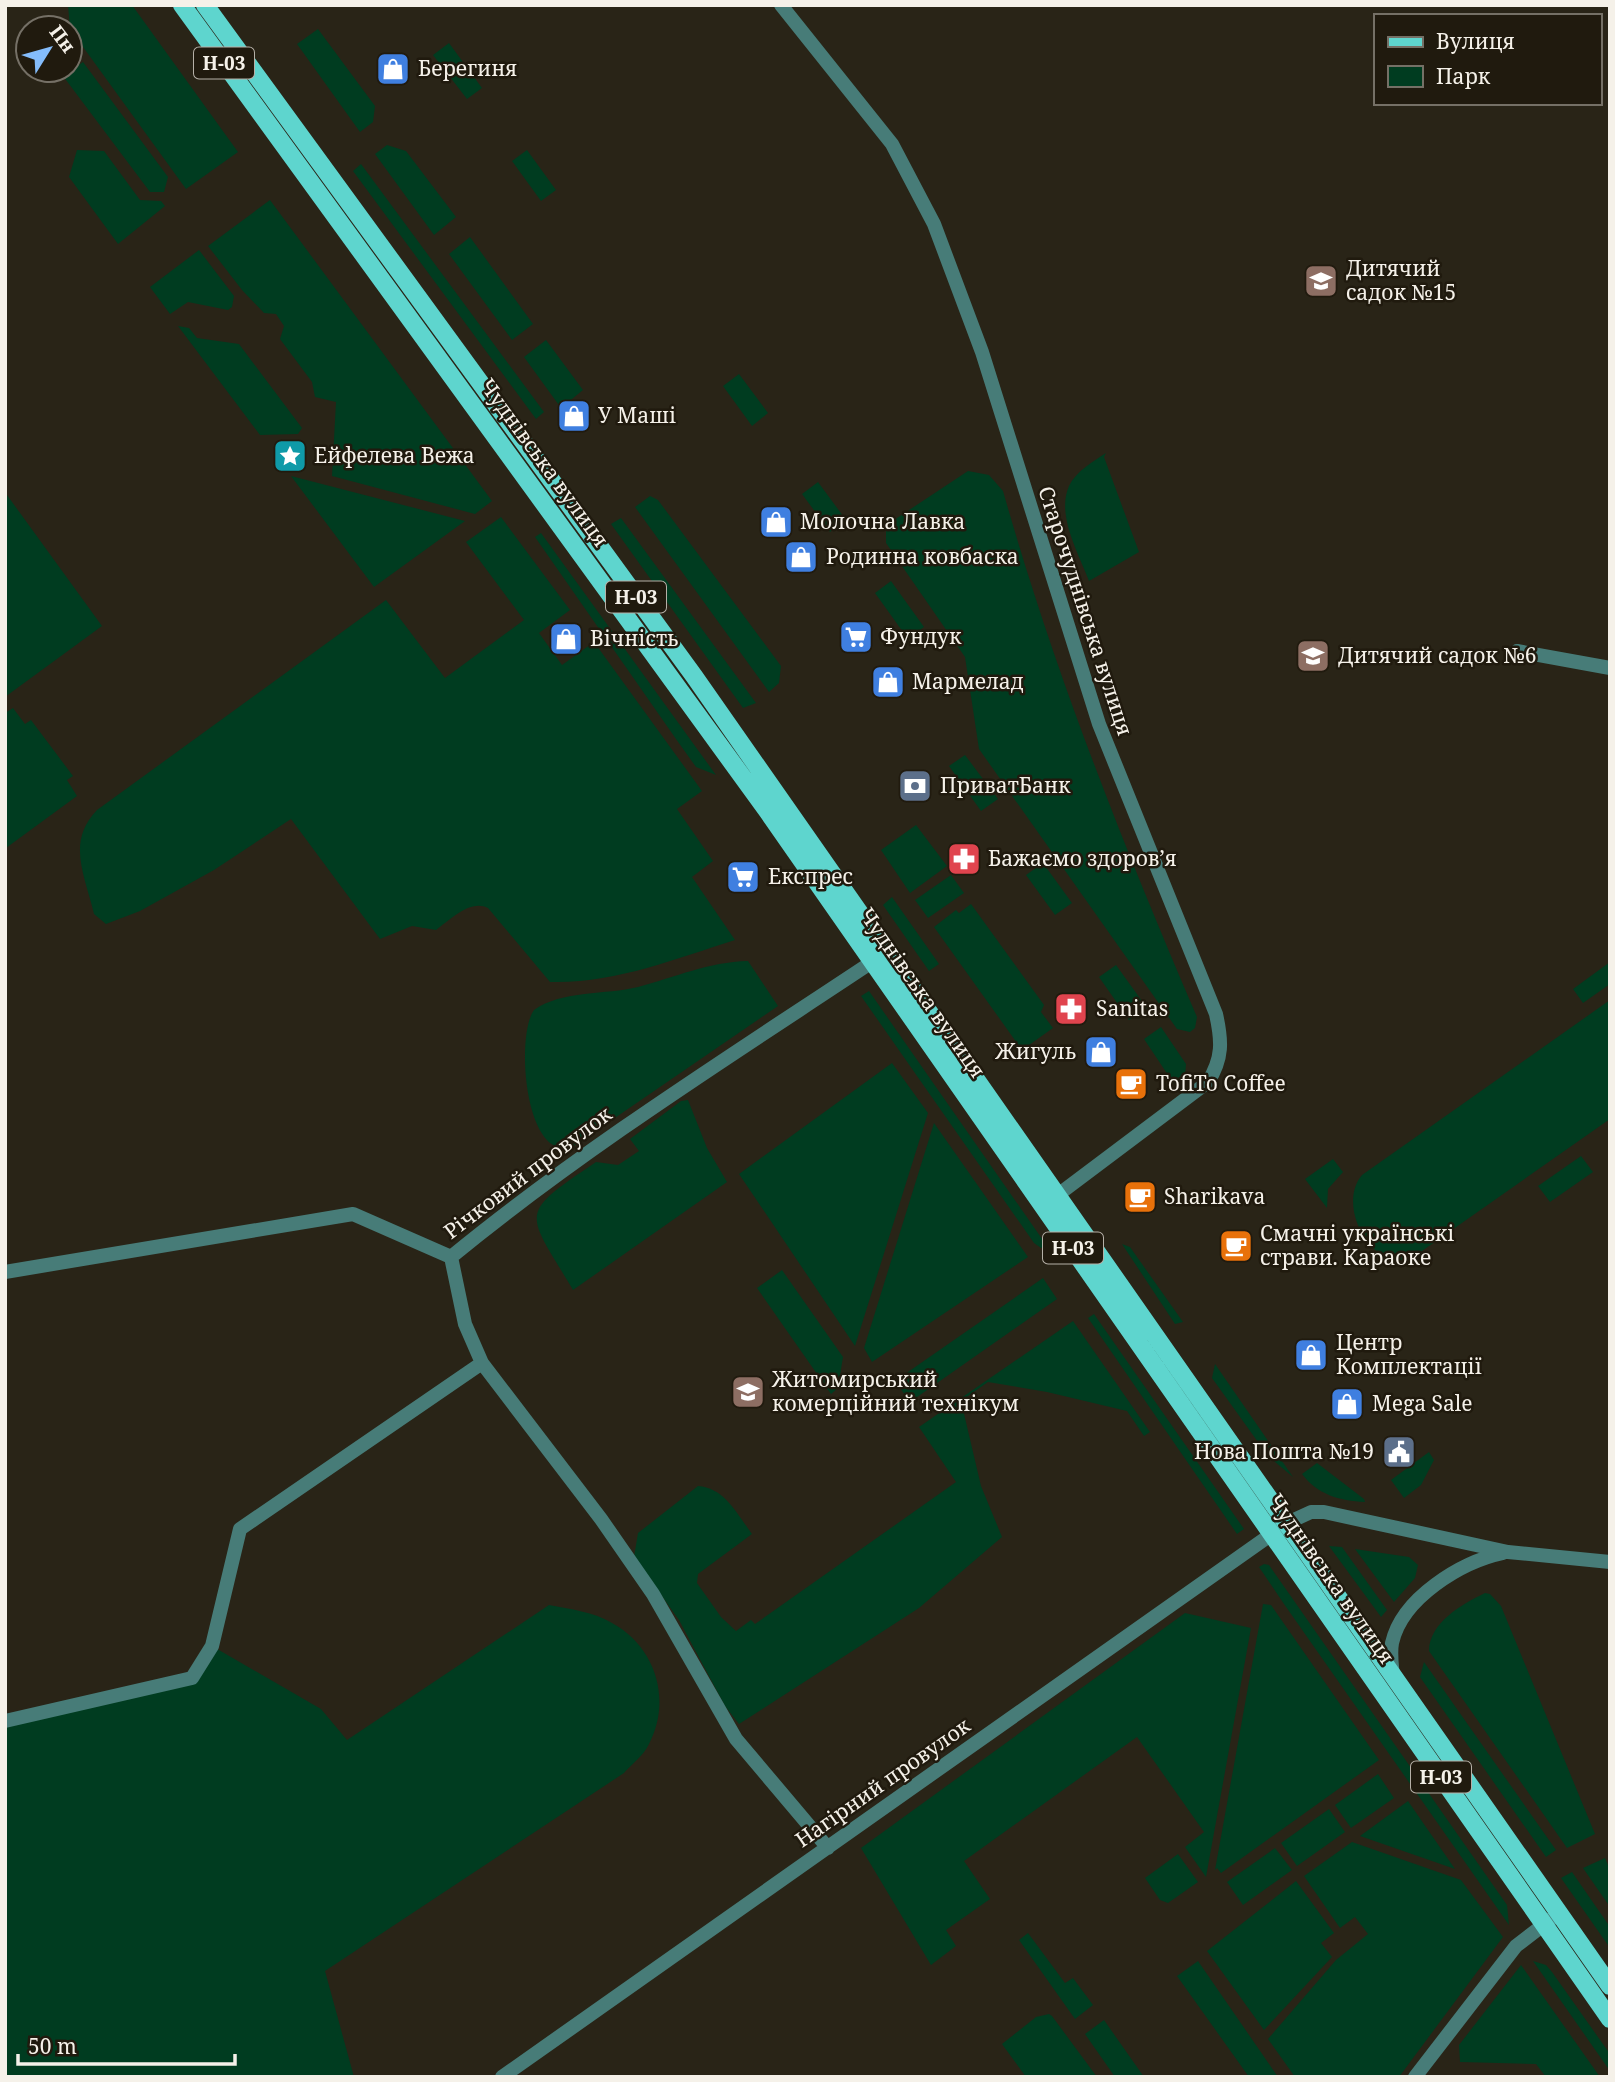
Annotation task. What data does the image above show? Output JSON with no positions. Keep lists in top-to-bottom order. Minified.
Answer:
{"streets":{"main road":["Н-03","Чуднівська вулиця"],"street":["Старочуднівська вулиця","Річковий провулок","Нагірний провулок"]},"crossings":[["Чуднівська вулиця","Старочуднівська вулиця"],["Чуднівська вулиця","Річковий провулок"],["Чуднівська вулиця","Нагірний провулок"]],"places":{"shop":["Берегиня","У Маші","Молочна Лавка","Родинна ковбаска","Вічність","Мармелад","Жигуль","Центр Комплектації","Mega Sale"],"school or university":["Дитячий садок №15","Дитячий садок №6","Житомирський комерційний технікум"],"place":["Ейфелева Вежа"],"supermarket":["Фундук","Експрес"],"bank":["ПриватБанк"],"pharmacy":["Бажаємо здоровʼя","Sanitas"],"cafe":["TofiTo Coffee","Sharikava","Смачні українські страви. Караоке"],"public building":["Нова Пошта №19"]},"legend":["Вулиця","Парк"],"scale_bar":"50 m","north":"top right"}
